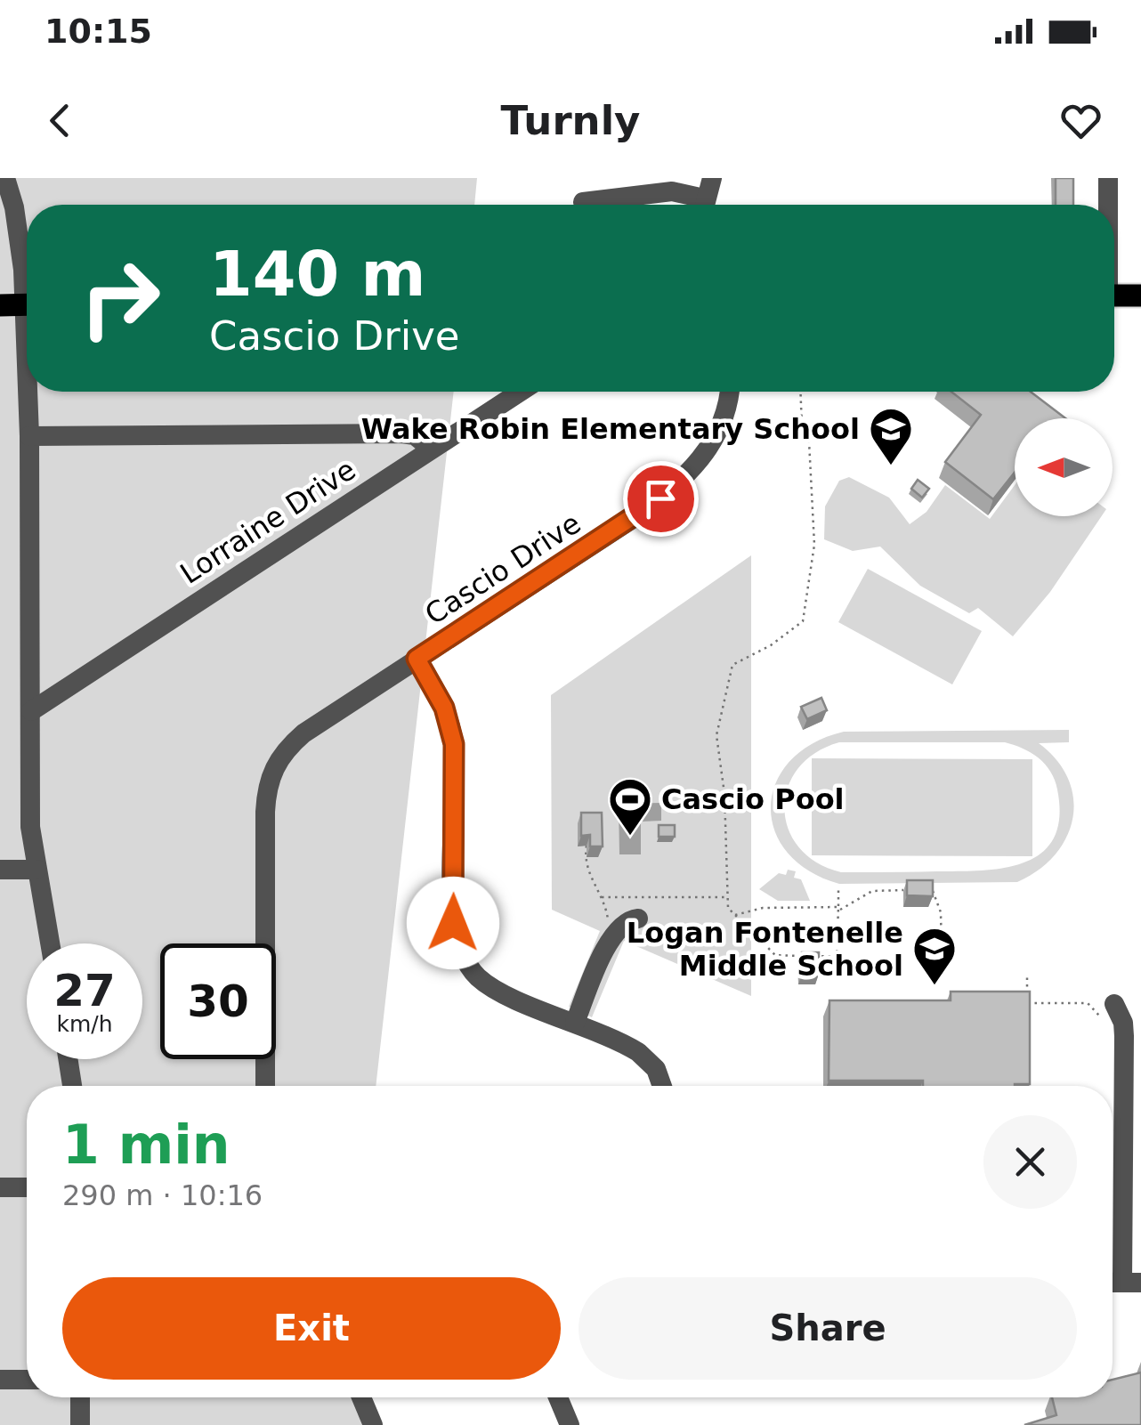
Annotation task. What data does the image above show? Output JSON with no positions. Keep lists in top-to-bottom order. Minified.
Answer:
{"streets":{"street":["Lorraine Drive","Cascio Drive"]},"places":{"school or university":["Wake Robin Elementary School","Logan Fontenelle Middle School"],"sports":["Cascio Pool"]},"north":"left","page":{"status":"10:15","header":"Turnly","turn":["140 m","Cascio Drive"],"speed":"27 km/h","limit":"30","heading":["1 min","290 m · 10:16"],"buttons":["Exit","Share"]}}
